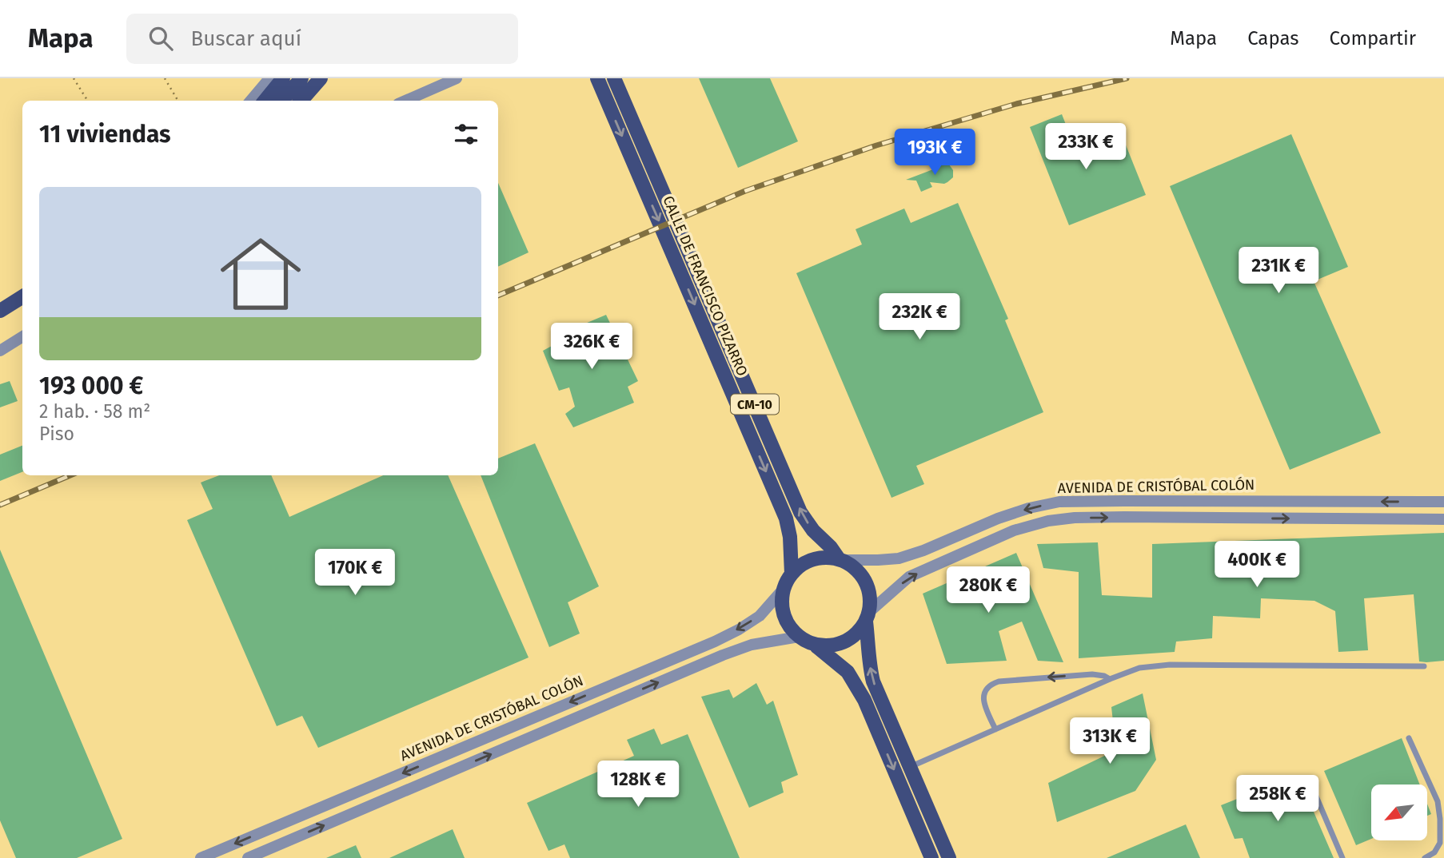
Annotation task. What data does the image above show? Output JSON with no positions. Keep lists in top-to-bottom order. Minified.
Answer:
{"streets":{"main road":["CALLE DE FRANCISCO PIZARRO","CM-10"],"street":["AVENIDA DE CRISTÓBAL COLÓN"]},"crossings":[["CALLE DE FRANCISCO PIZARRO","CM-10"],["CALLE DE FRANCISCO PIZARRO","AVENIDA DE CRISTÓBAL COLÓN"],["CM-10","AVENIDA DE CRISTÓBAL COLÓN"]],"north":"bottom left","page":{"header":"Mapa","search":"Buscar aquí","nav":["Mapa","Capas","Compartir"],"heading":"11 viviendas","price":["233K €","193K €","231K €","232K €","326K €","400K €","170K €","280K €","313K €","128K €","258K €"],"list":[{"name":"193 000 €","note":"2 hab. · 58 m² · Piso"}]}}
